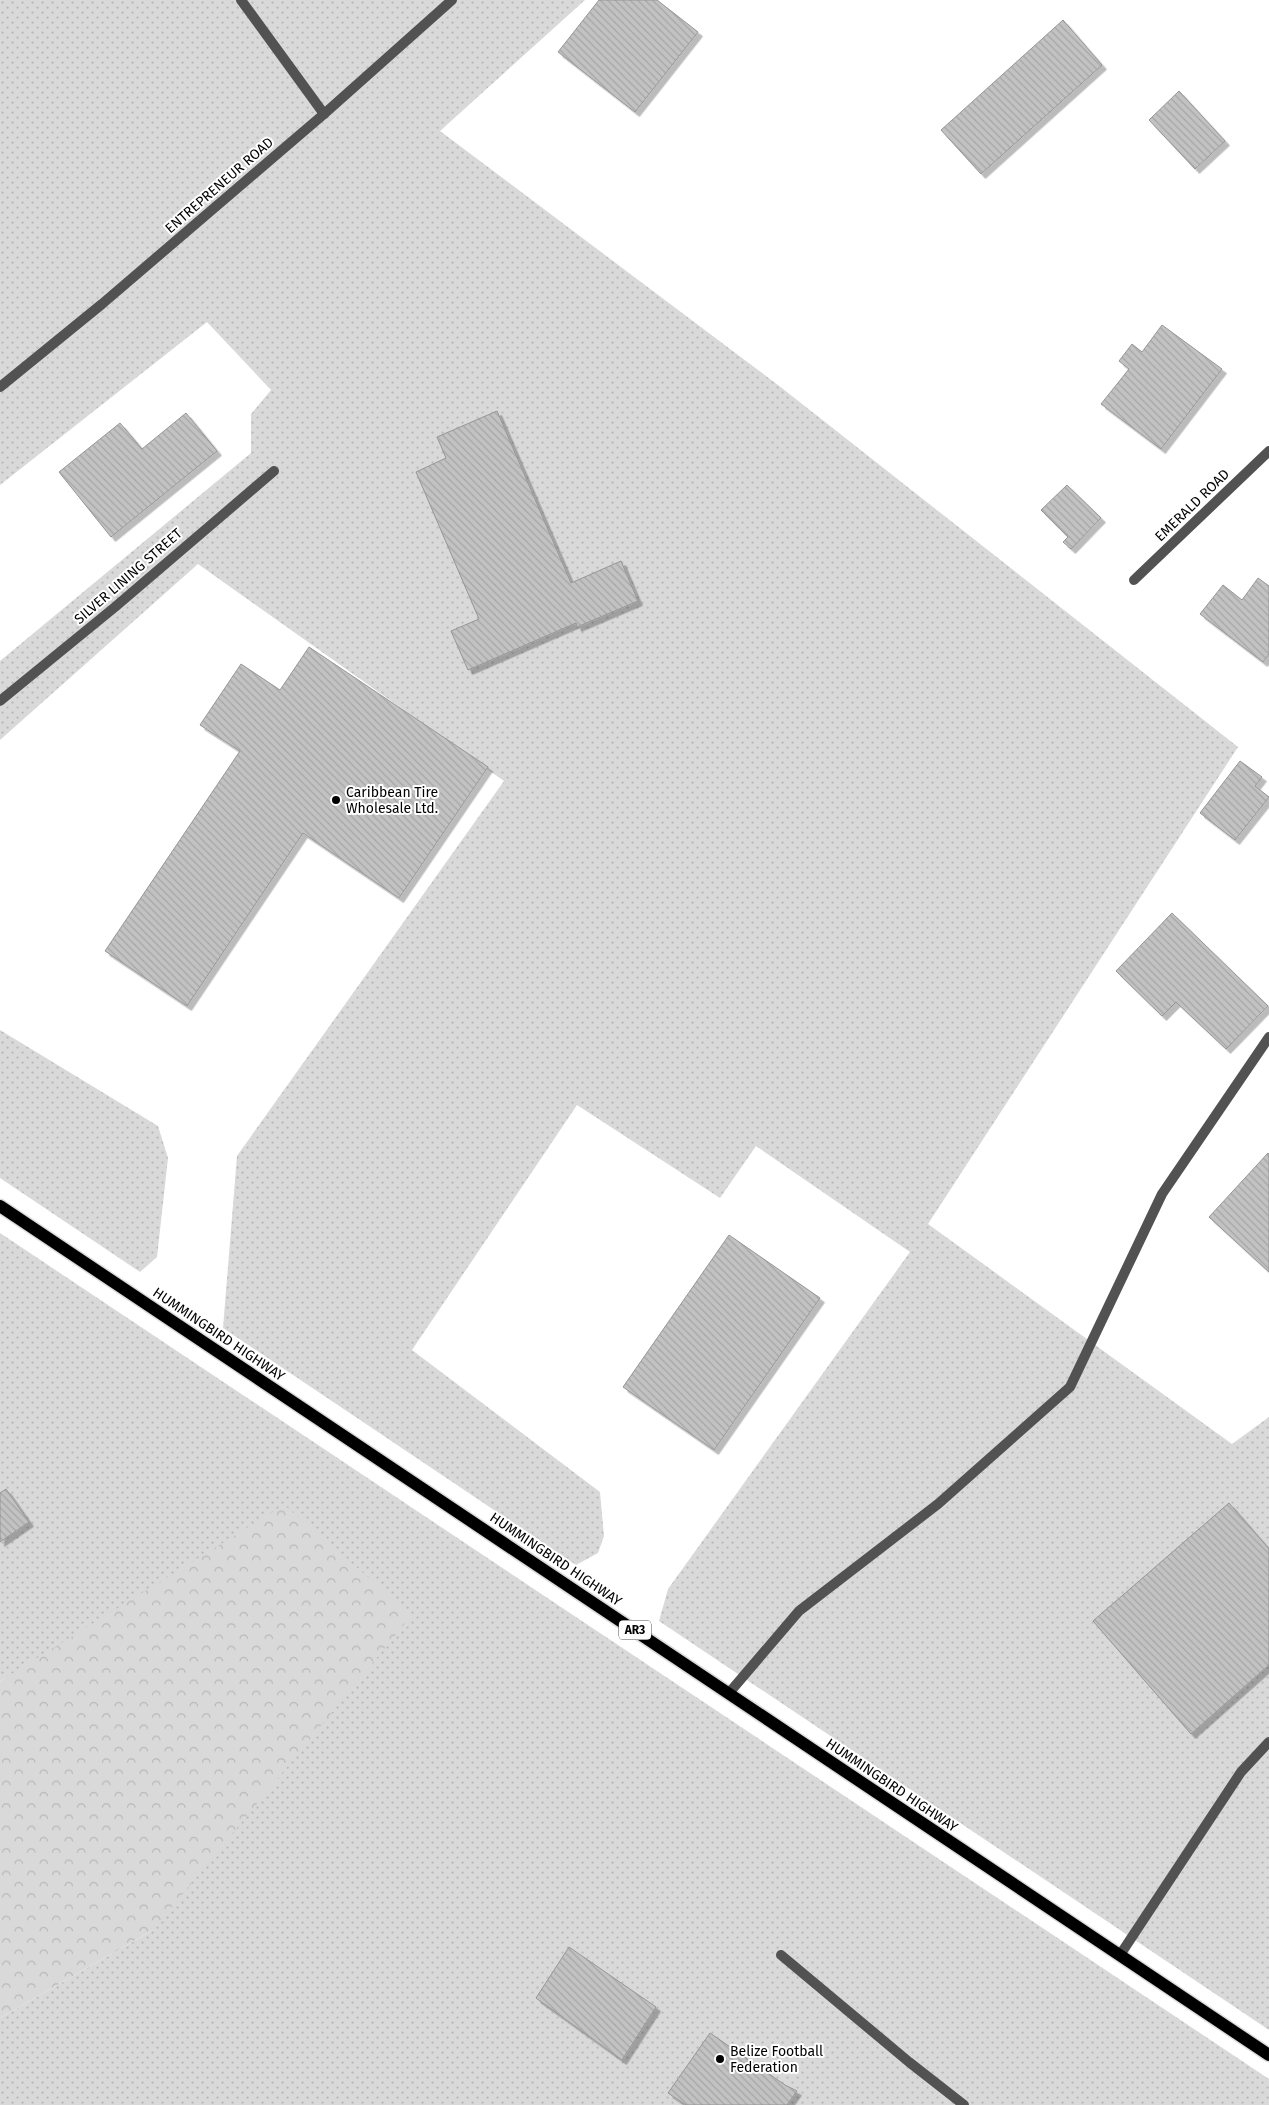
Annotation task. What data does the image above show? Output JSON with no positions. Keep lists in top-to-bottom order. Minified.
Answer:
{"streets":{"main road":["HUMMINGBIRD HIGHWAY","AR3"],"street":["ENTREPRENEUR ROAD","EMERALD ROAD","SILVER LINING STREET"]},"places":["Caribbean Tire Wholesale Ltd.","Belize Football Federation"]}
